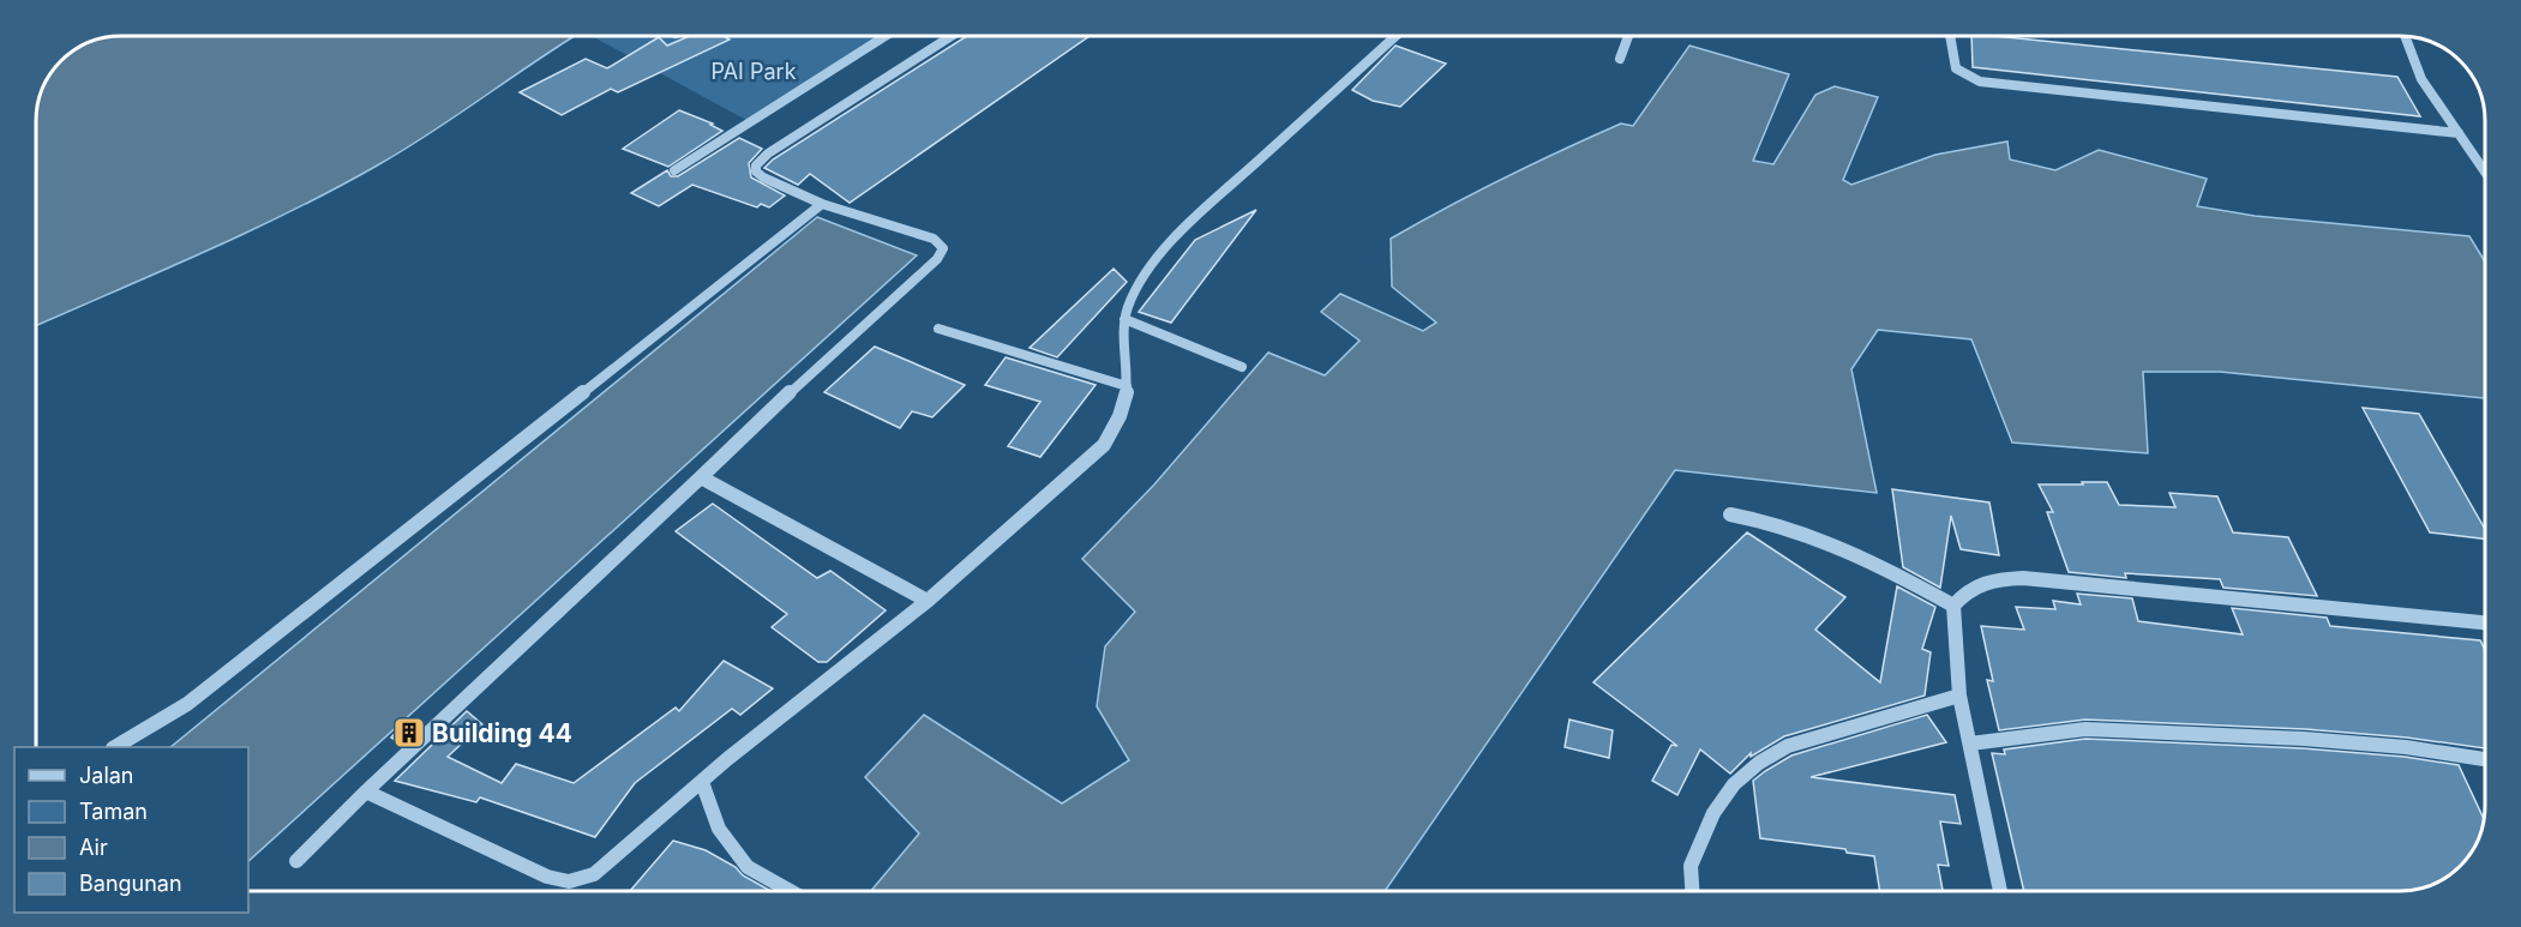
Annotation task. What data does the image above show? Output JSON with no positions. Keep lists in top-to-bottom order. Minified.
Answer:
{"parks":["PAI Park"],"places":{"building":["Building 44"]},"legend":["Jalan","Taman","Air","Bangunan"]}
